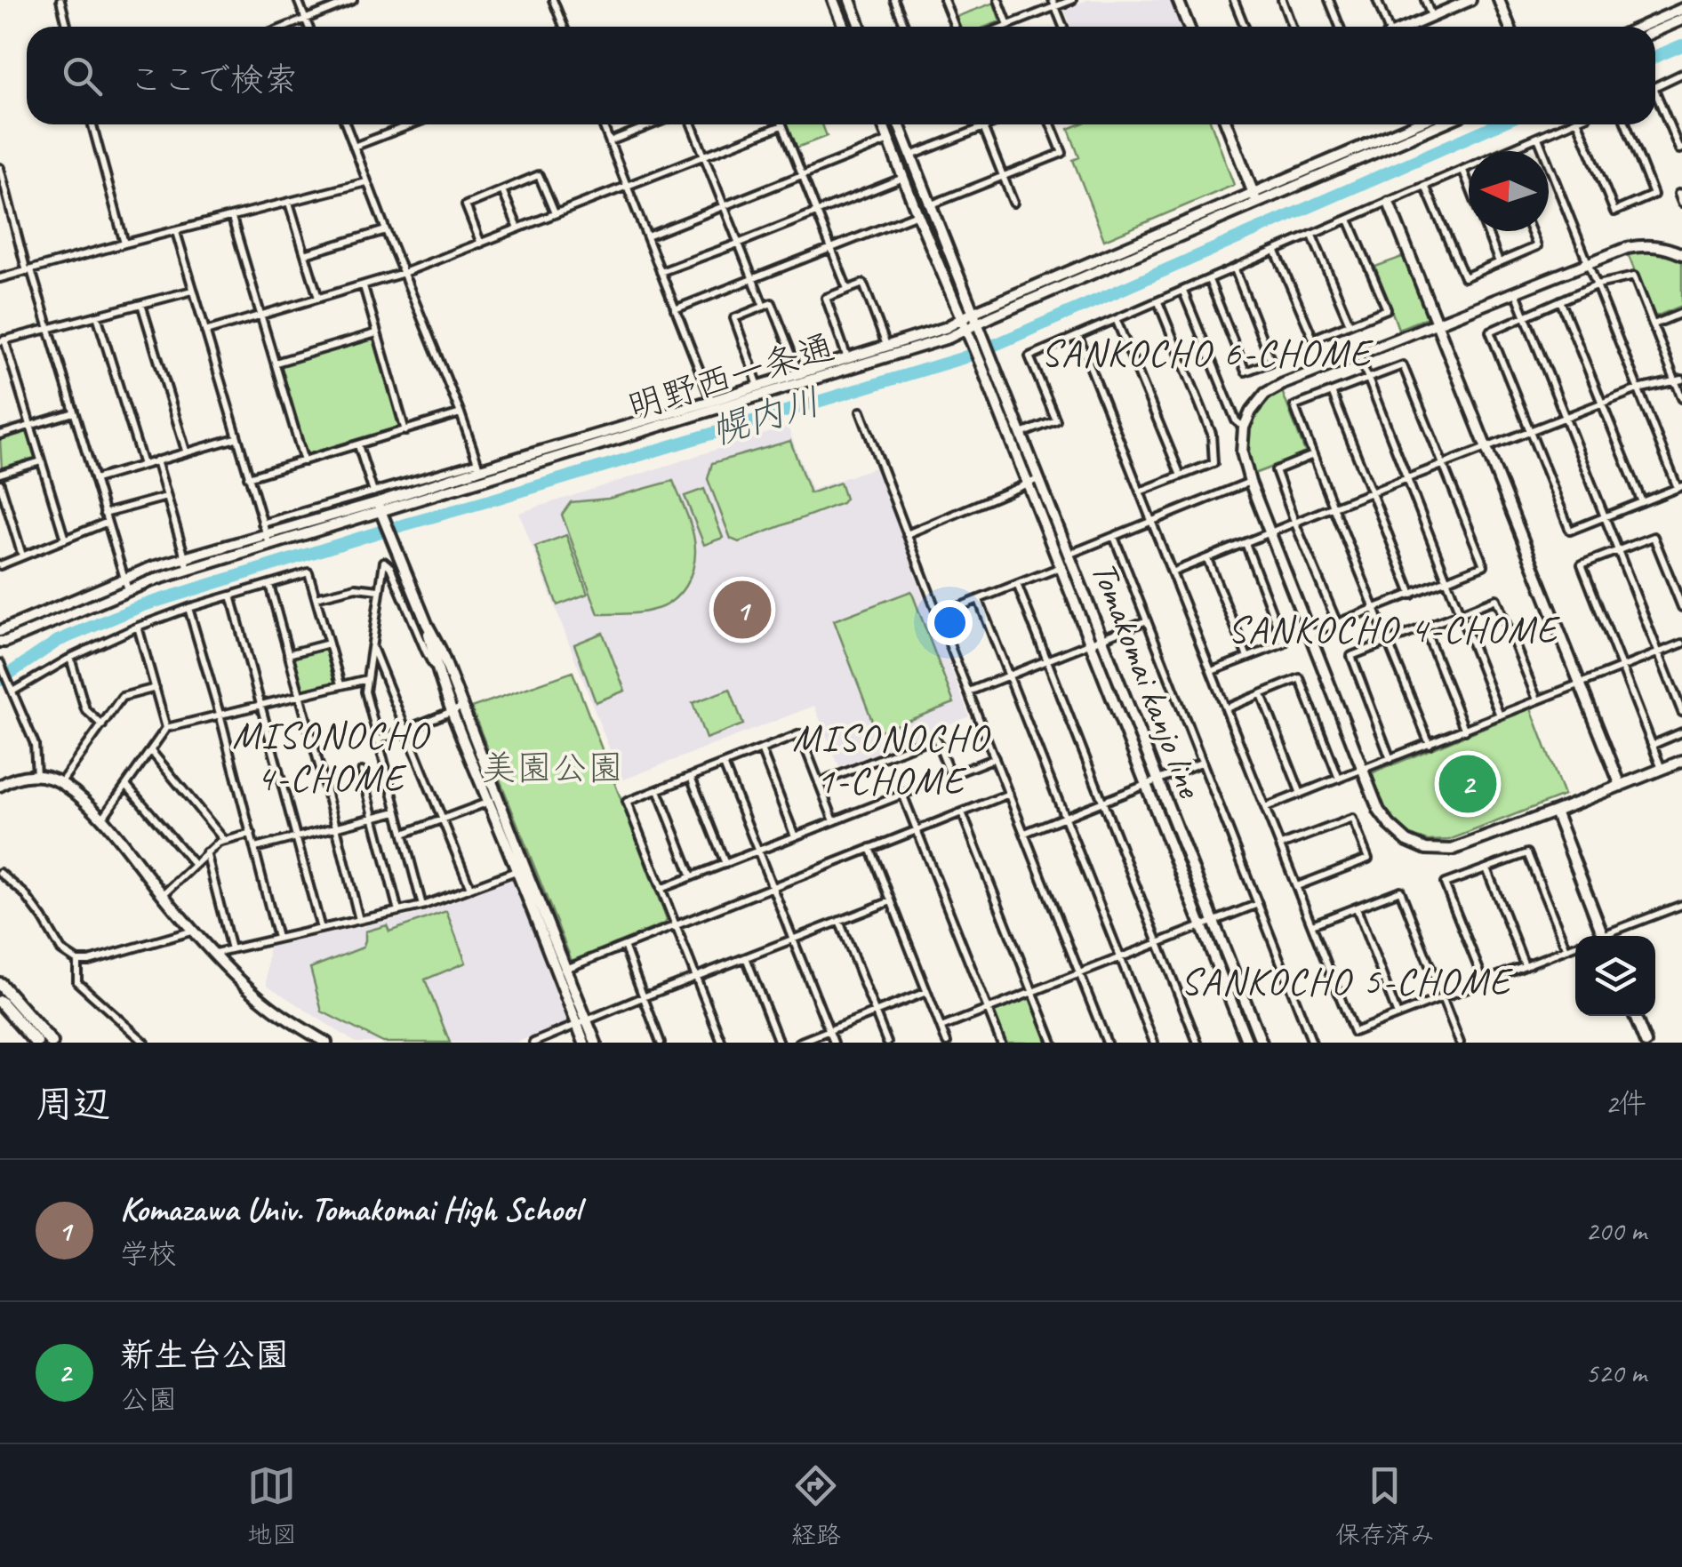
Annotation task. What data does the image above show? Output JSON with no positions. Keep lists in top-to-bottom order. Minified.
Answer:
{"streets":{"street":["明野西一条通","Tomakomai kanjo line"]},"crossings":[["明野西一条通","Tomakomai kanjo line"]],"districts":["SANKOCHO 6-CHOME","SANKOCHO 4-CHOME","MISONOCHO 4-CHOME","MISONOCHO 1-CHOME","SANKOCHO 5-CHOME"],"water":["幌内川"],"parks":["美園公園"],"north":"left","page":{"search":"ここで検索","pins":["1","2"],"heading":["周辺","2件"],"list":[{"mark":"1","name":"Komazawa Univ. Tomakomai High School","note":"学校","value":"200 m"},{"mark":"2","name":"新生台公園","note":"公園","value":"520 m"}],"nav":["地図","経路","保存済み"]}}
